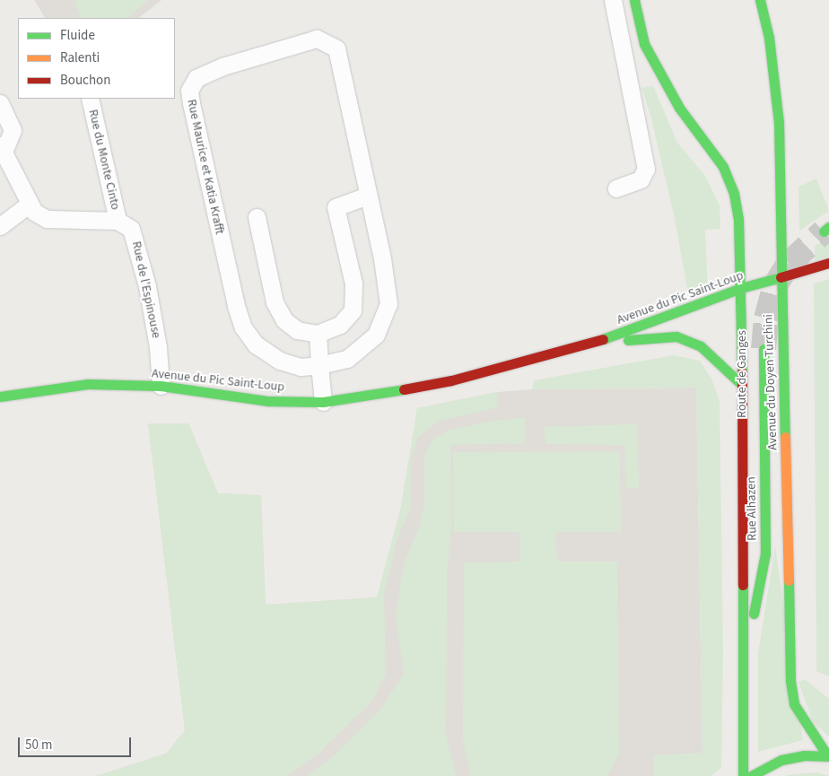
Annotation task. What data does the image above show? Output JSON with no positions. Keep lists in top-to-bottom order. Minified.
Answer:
{"streets":{"main road":["Avenue du Pic Saint-Loup","Route de Ganges","Avenue du Doyen Turchini","Rue Alhazen"],"street":["Rue du Monte Cinto","Rue Maurice et Katia Krafft","Rue de l'Espinouse"]},"crossings":[["Rue du Monte Cinto","Rue de l'Espinouse"],["Rue de l'Espinouse","Avenue du Pic Saint-Loup"],["Avenue du Pic Saint-Loup","Route de Ganges"],["Avenue du Pic Saint-Loup","Avenue du Doyen Turchini"],["Route de Ganges","Rue Alhazen"]],"legend":["Fluide","Ralenti","Bouchon"],"scale_bar":"50 m"}
